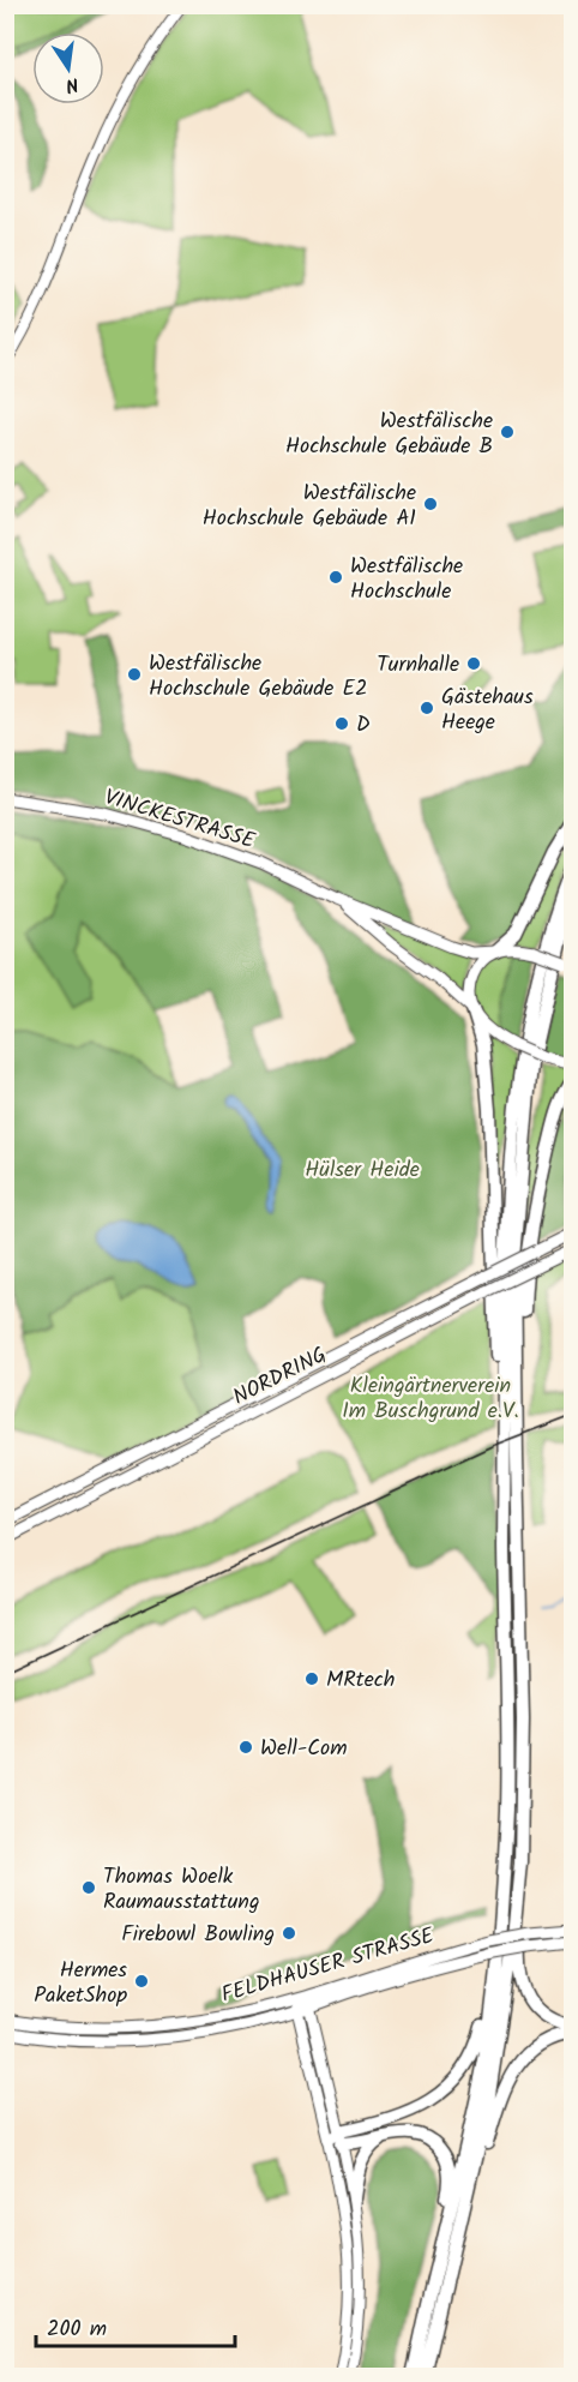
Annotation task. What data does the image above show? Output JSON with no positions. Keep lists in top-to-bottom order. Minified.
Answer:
{"streets":{"main road":["VINCKESTRASSE","NORDRING","FELDHAUSER STRASSE"]},"parks":["Hülser Heide","Kleingärtnerverein Im Buschgrund e.V."],"places":["Westfälische Hochschule Gebäude B","Westfälische Hochschule Gebäude A1","Westfälische Hochschule","Turnhalle","Westfälische Hochschule Gebäude E2","Gästehaus Heege","D","MRtech","Well-Com","Thomas Woelk Raumausstattung","Firebowl Bowling","Hermes PaketShop"],"scale_bar":"200 m","north":"bottom"}
